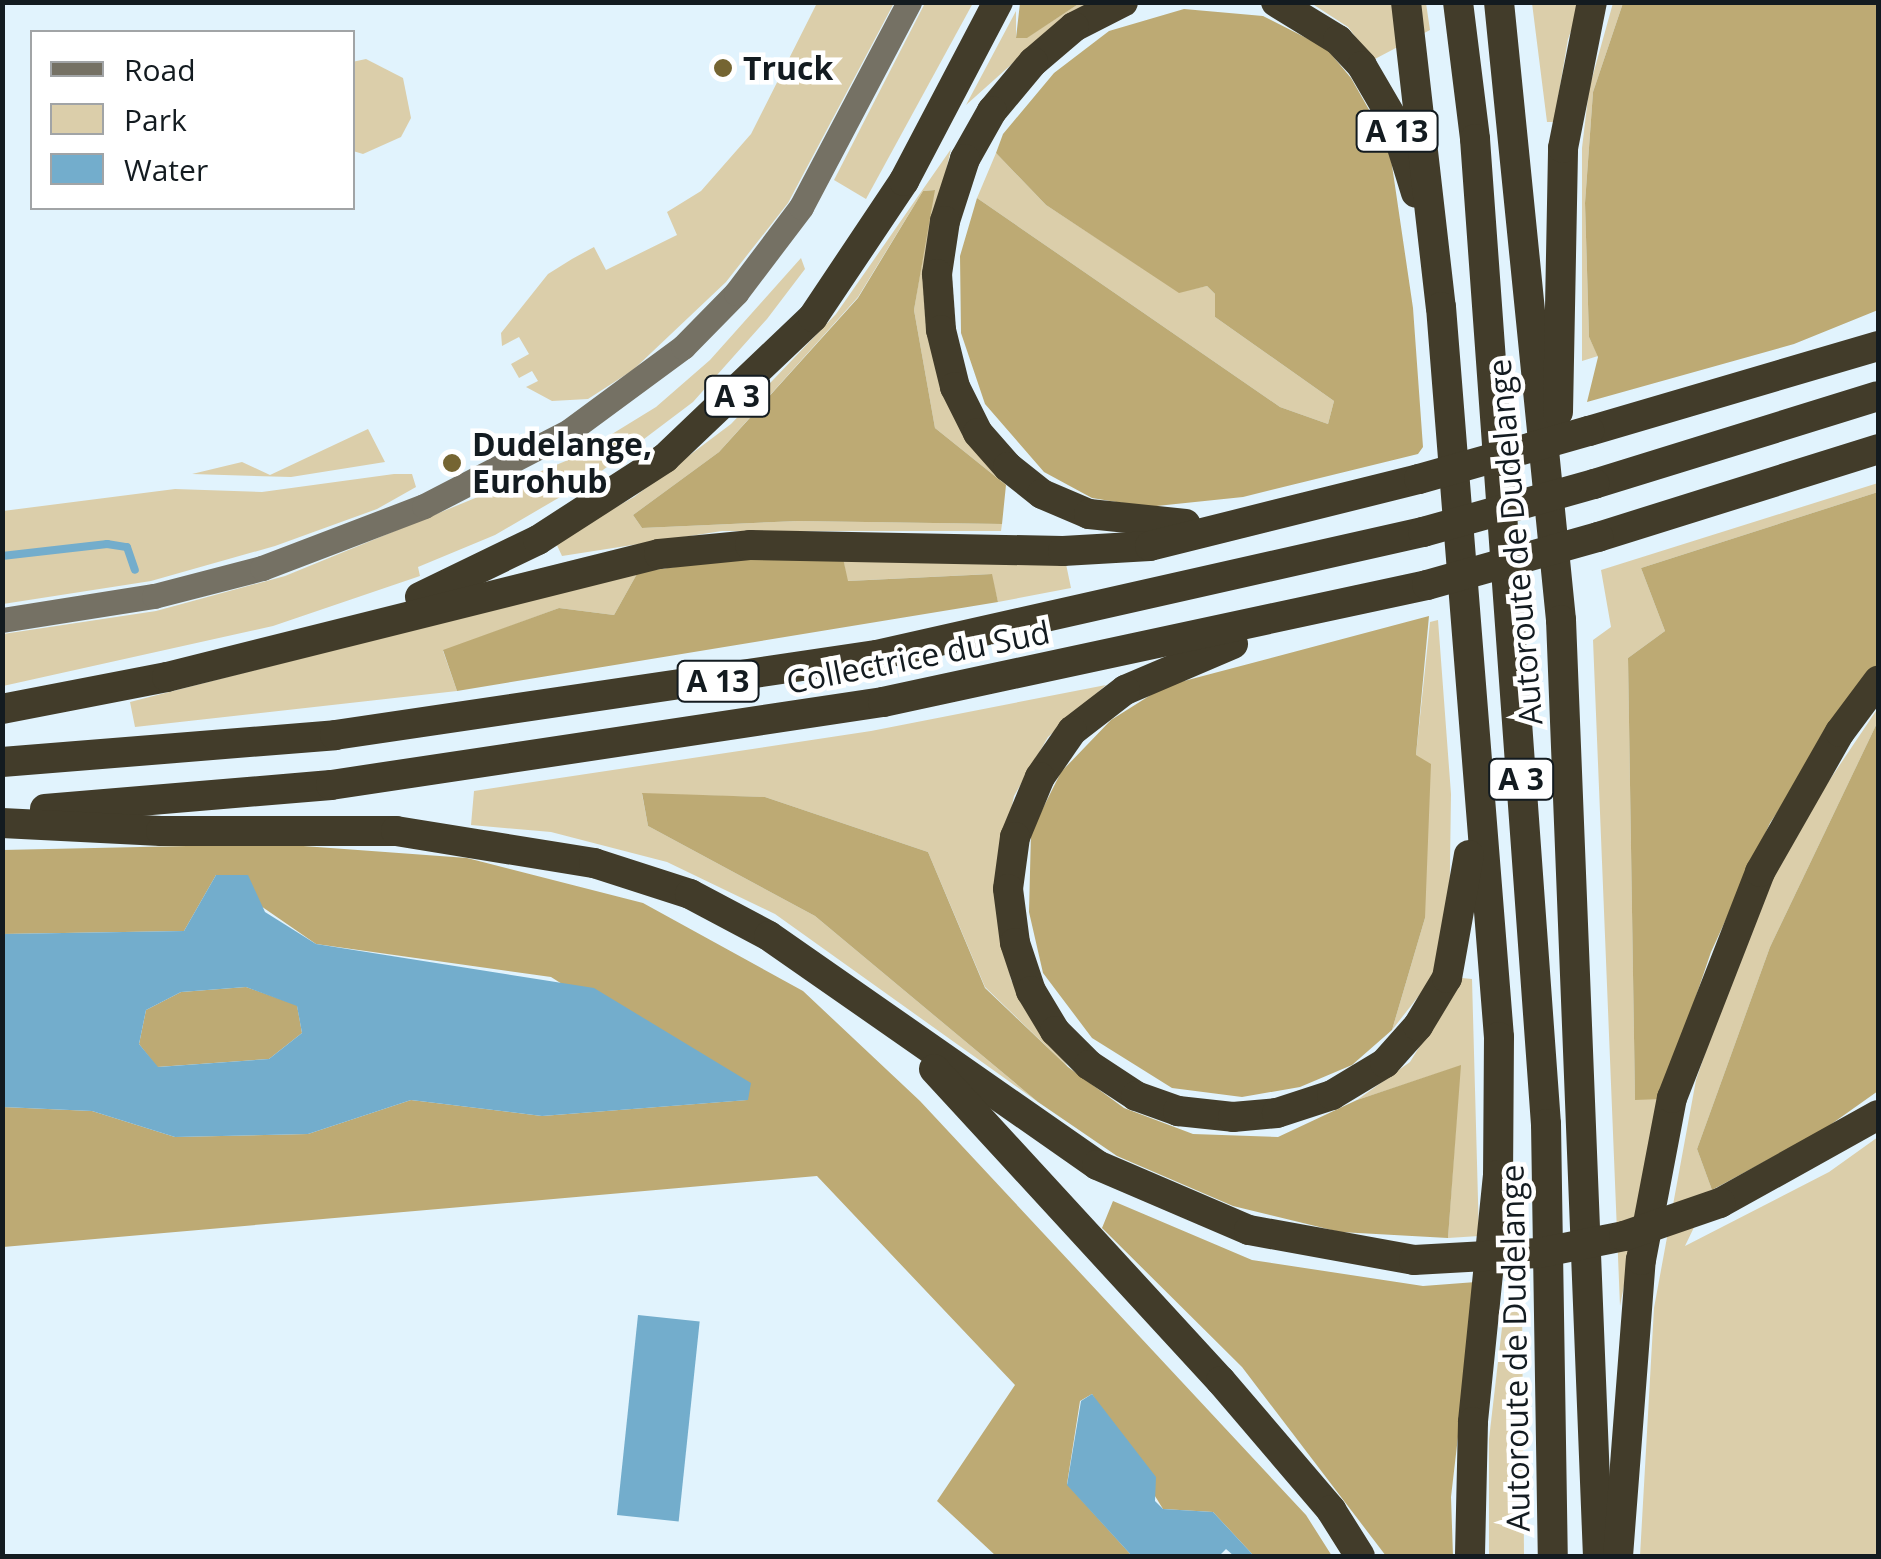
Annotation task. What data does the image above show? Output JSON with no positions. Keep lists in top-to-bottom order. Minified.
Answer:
{"streets":{"highway":["A 13","A 3","Autoroute de Dudelange","Collectrice du Sud"]},"crossings":[["A 13","A 3"],["A 3","Autoroute de Dudelange"],["A 3","Collectrice du Sud"]],"places":["Truck","Dudelange, Eurohub"],"legend":["Road","Park","Water"]}
